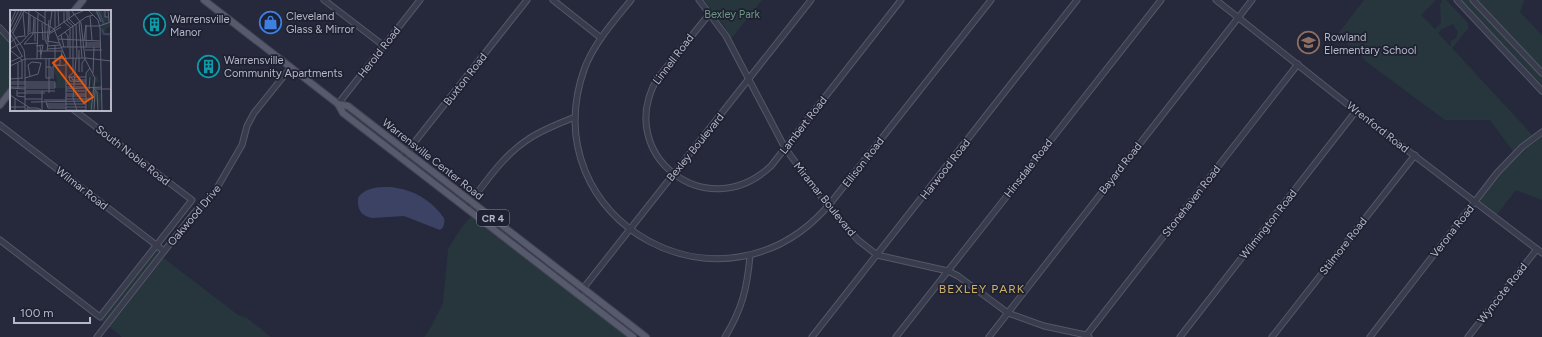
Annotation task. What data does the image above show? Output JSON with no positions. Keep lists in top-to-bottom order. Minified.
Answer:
{"streets":{"main road":["Warrensville Center Road","CR 4"],"street":["Herold Road","Linnell Road","Buxton Road","Lambert Road","Wrenford Road","Bexley Boulevard","South Noble Road","Ellison Road","Hinsdale Road","Bayard Road","Harwood Road","Wilmar Road","Miramar Boulevard","Stonehaven Road","Oakwood Drive","Wilmington Road","Verona Road","Stilmore Road","Wyncote Road"]},"crossings":[["Herold Road","Warrensville Center Road"],["Linnell Road","Lambert Road"],["Linnell Road","Bexley Boulevard"],["Linnell Road","Miramar Boulevard"],["Buxton Road","Warrensville Center Road"],["Lambert Road","Bexley Boulevard"],["Lambert Road","Miramar Boulevard"],["Wrenford Road","Bayard Road"],["Wrenford Road","Stonehaven Road"],["Wrenford Road","Wilmington Road"],["Wrenford Road","Verona Road"],["Wrenford Road","Stilmore Road"],["Wrenford Road","Wyncote Road"],["Bexley Boulevard","Warrensville Center Road"],["Bexley Boulevard","Ellison Road"],["Bexley Boulevard","Miramar Boulevard"],["South Noble Road","Wilmar Road"],["Warrensville Center Road","Oakwood Drive"],["Ellison Road","Miramar Boulevard"],["Hinsdale Road","Miramar Boulevard"],["Bayard Road","Miramar Boulevard"],["Harwood Road","Miramar Boulevard"],["Wilmar Road","Oakwood Drive"],["Miramar Boulevard","Stonehaven Road"]],"districts":["BEXLEY PARK"],"parks":["Bexley Park"],"places":{"shop":["Cleveland Glass & Mirror"],"building":["Warrensville Manor","Warrensville Community Apartments"],"school or university":["Rowland Elementary School"]},"scale_bar":"100 m"}
